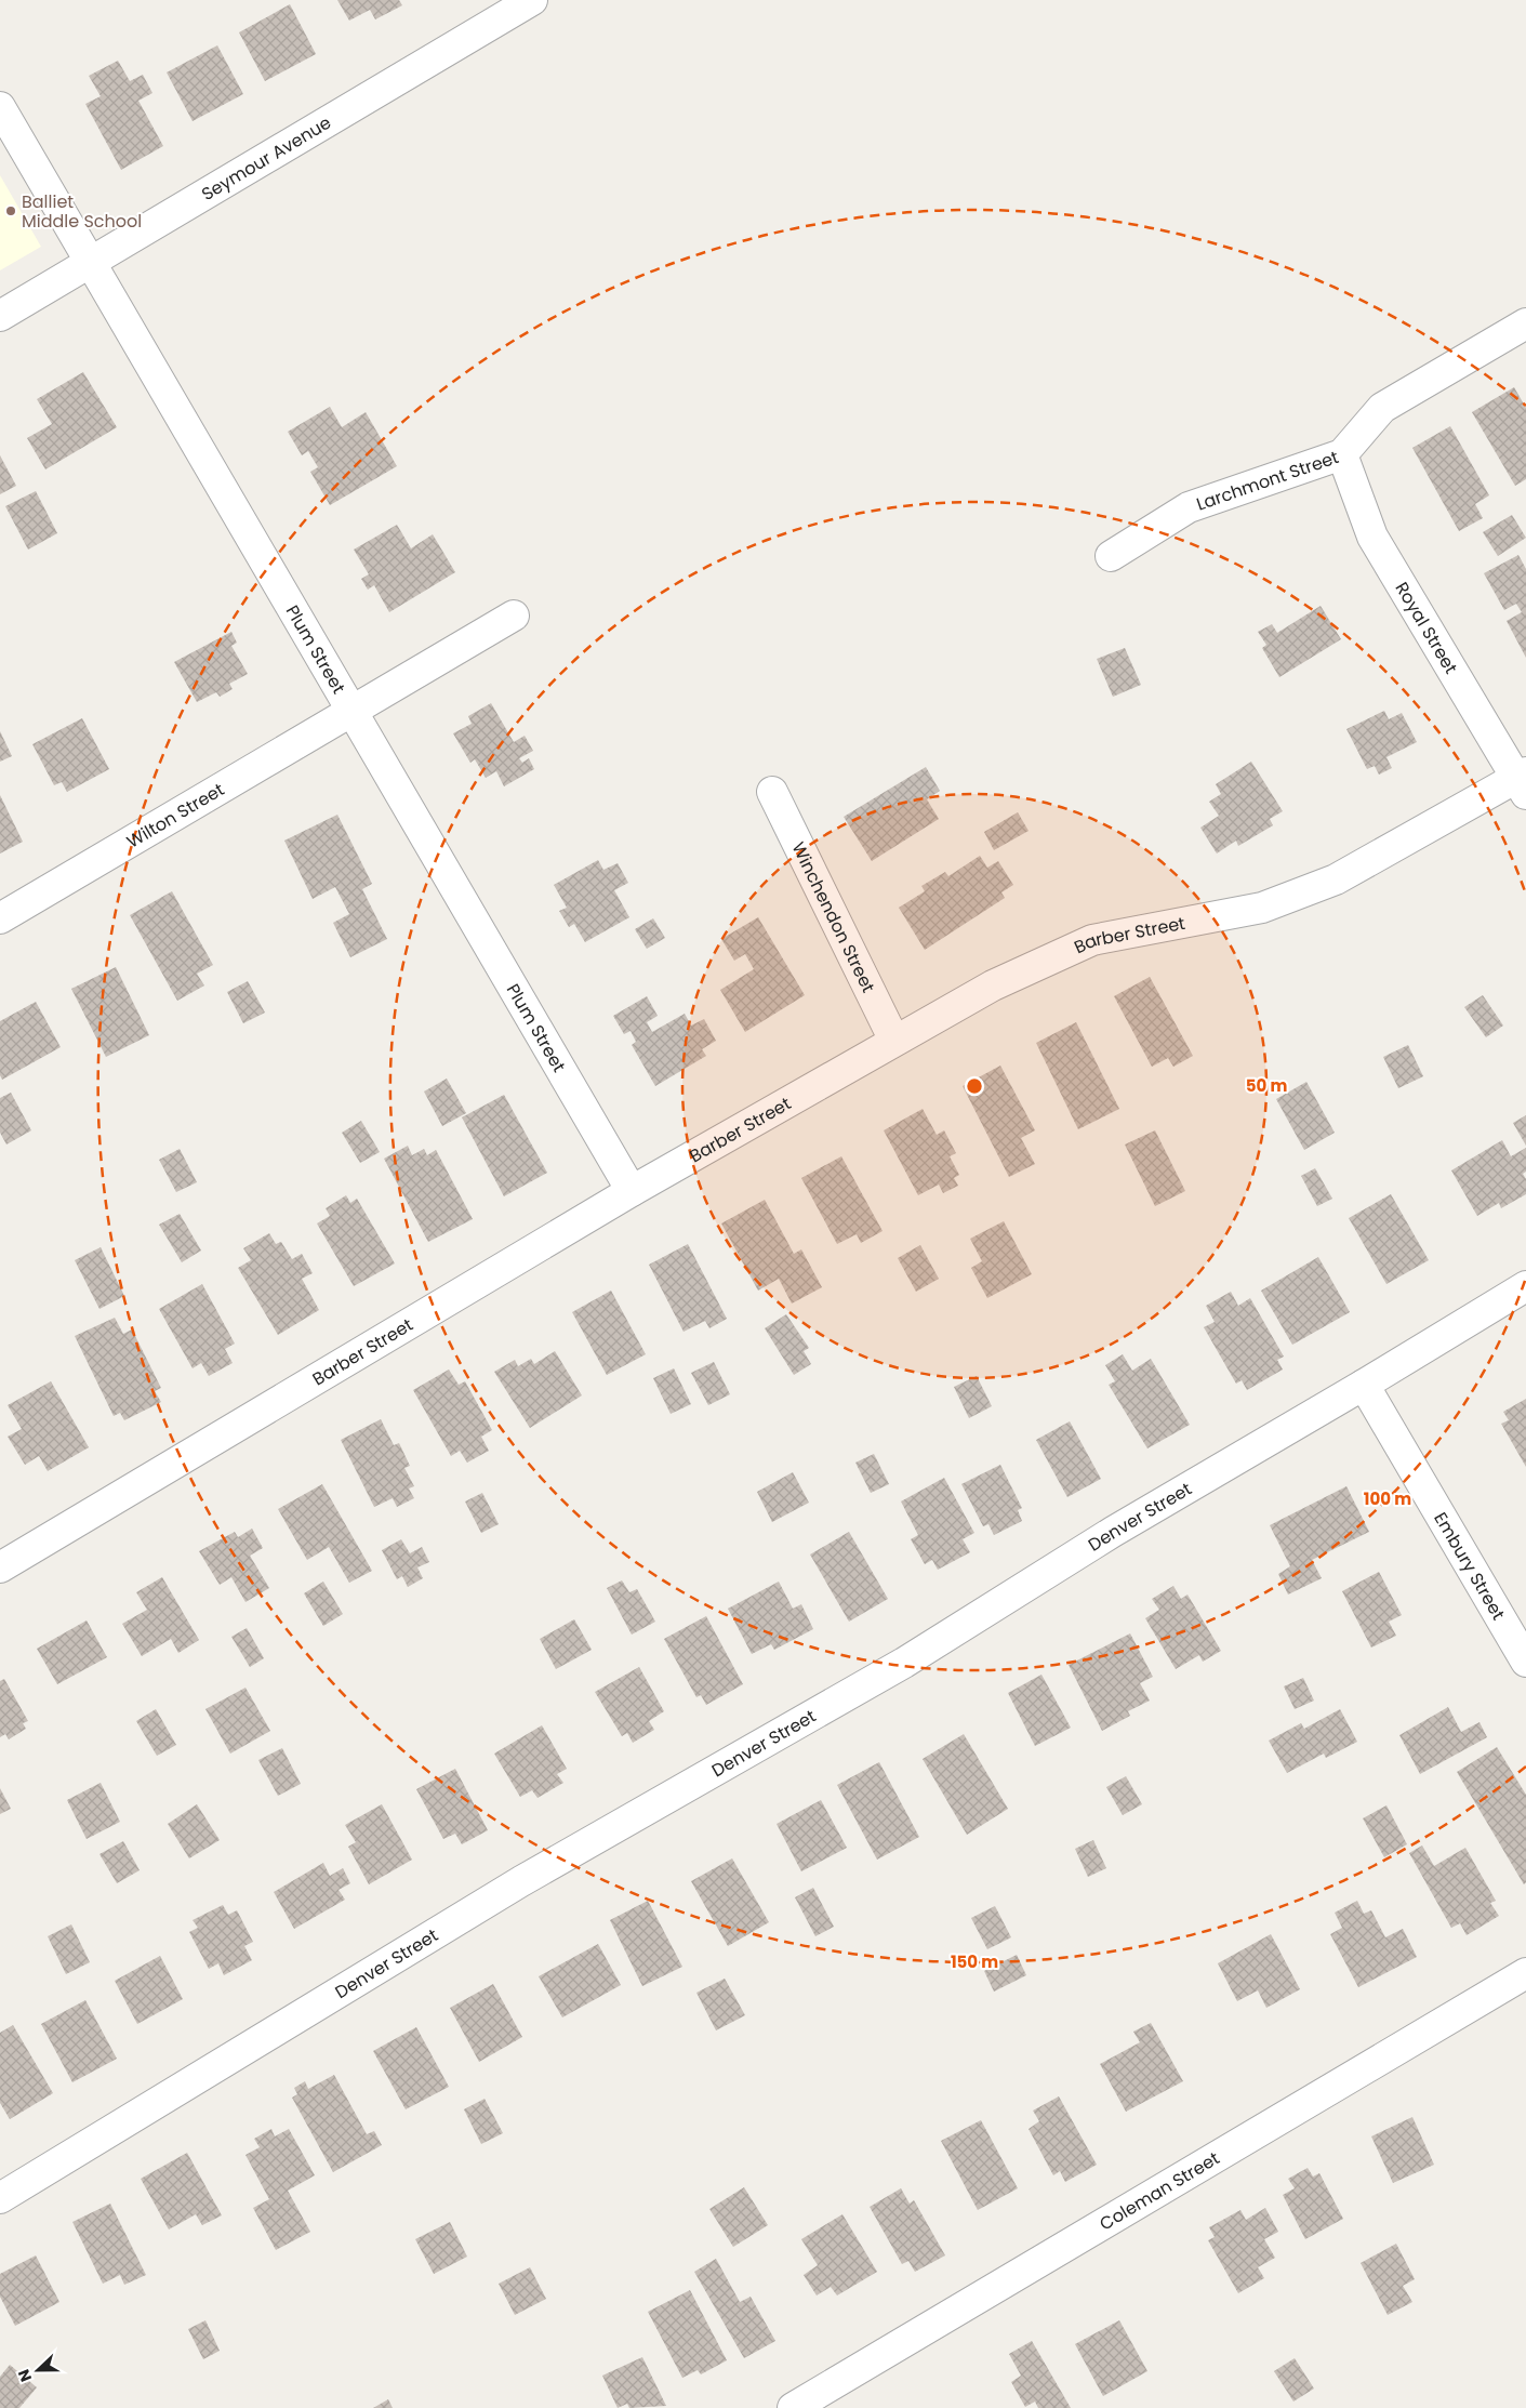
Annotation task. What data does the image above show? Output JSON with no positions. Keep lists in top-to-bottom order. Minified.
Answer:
{"streets":{"street":["Seymour Avenue","Larchmont Street","Royal Street","Plum Street","Wilton Street","Winchendon Street","Barber Street","Denver Street","Embury Street","Coleman Street"]},"crossings":[["Seymour Avenue","Plum Street"],["Larchmont Street","Royal Street"],["Royal Street","Barber Street"],["Plum Street","Wilton Street"],["Plum Street","Barber Street"],["Winchendon Street","Barber Street"],["Denver Street","Embury Street"]],"places":["Balliet Middle School"],"north":"left","rings":["50 m","100 m","150 m"]}
